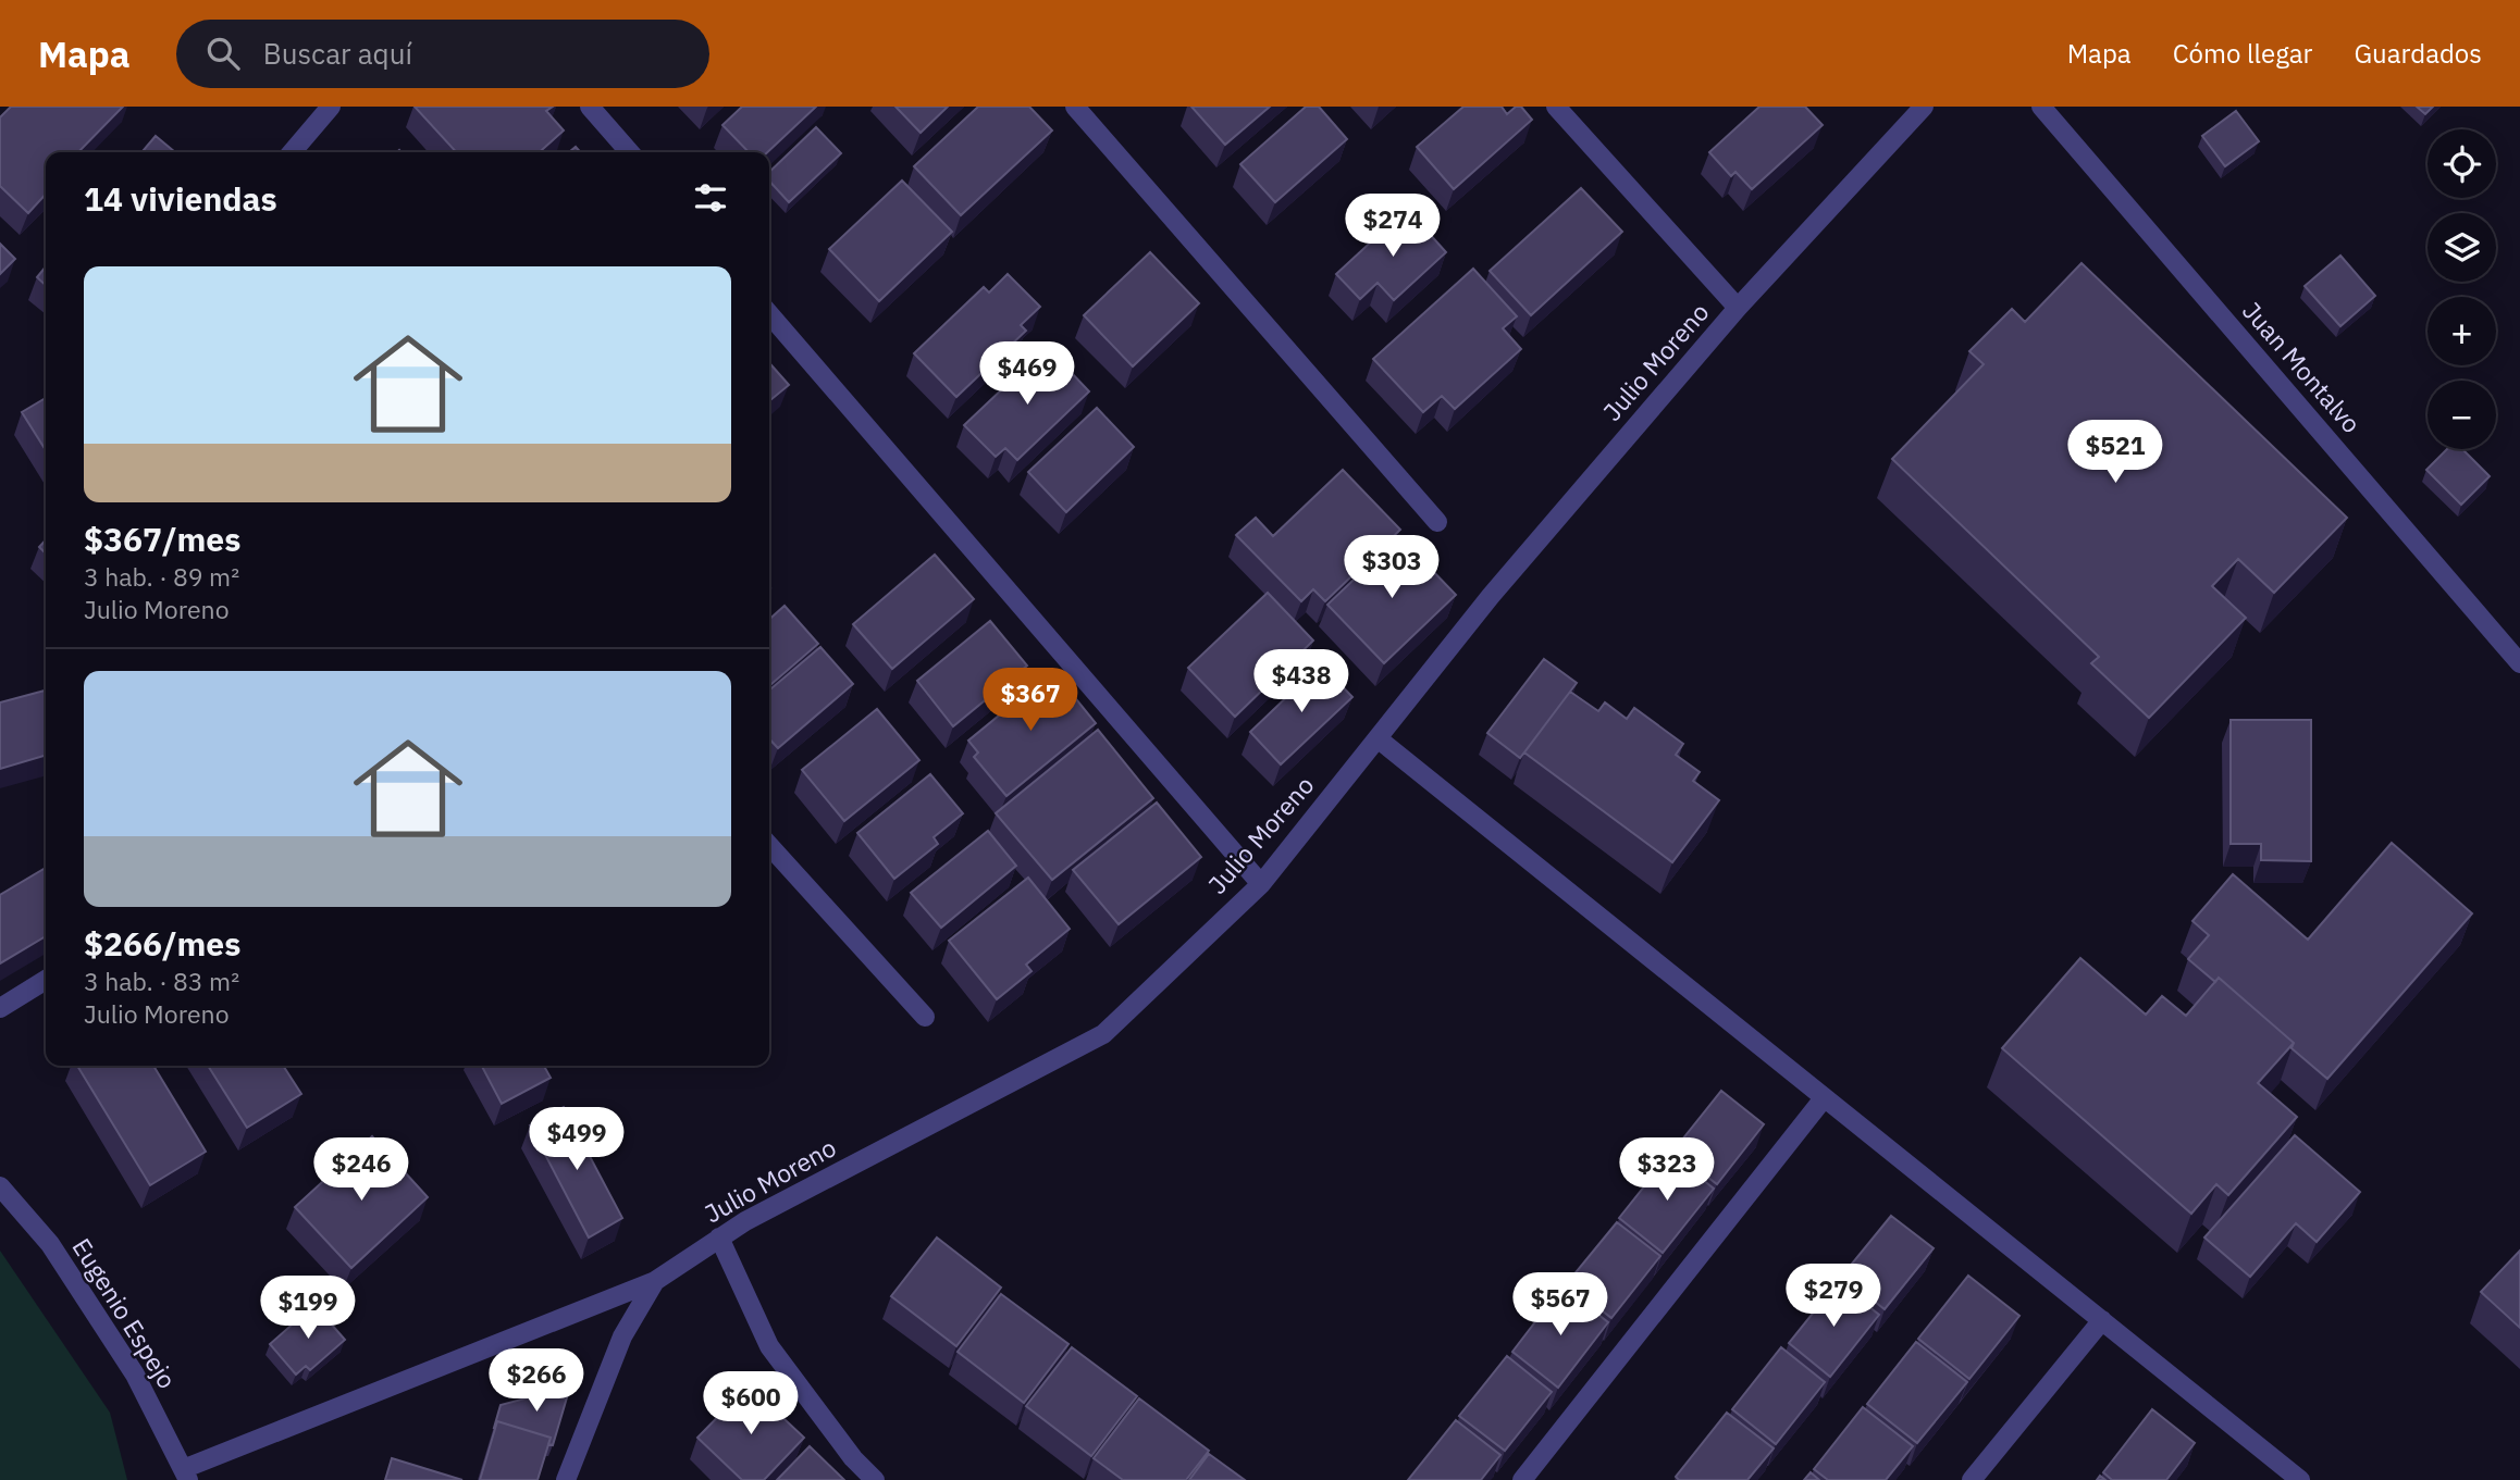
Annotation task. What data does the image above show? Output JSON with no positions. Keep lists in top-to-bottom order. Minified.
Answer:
{"streets":{"street":["Julio Moreno","Juan Montalvo","Eugenio Espejo"]},"page":{"header":"Mapa","search":"Buscar aquí","nav":["Mapa","Cómo llegar","Guardados"],"map_buttons":["+","−"],"heading":"14 viviendas","price":["$274","$469","$521","$303","$438","$367","$499","$246","$323","$279","$567","$199","$266","$600"],"list":[{"name":"$367/mes","note":"3 hab. · 89 m² · Julio Moreno"},{"name":"$266/mes","note":"3 hab. · 83 m² · Julio Moreno"}]}}
